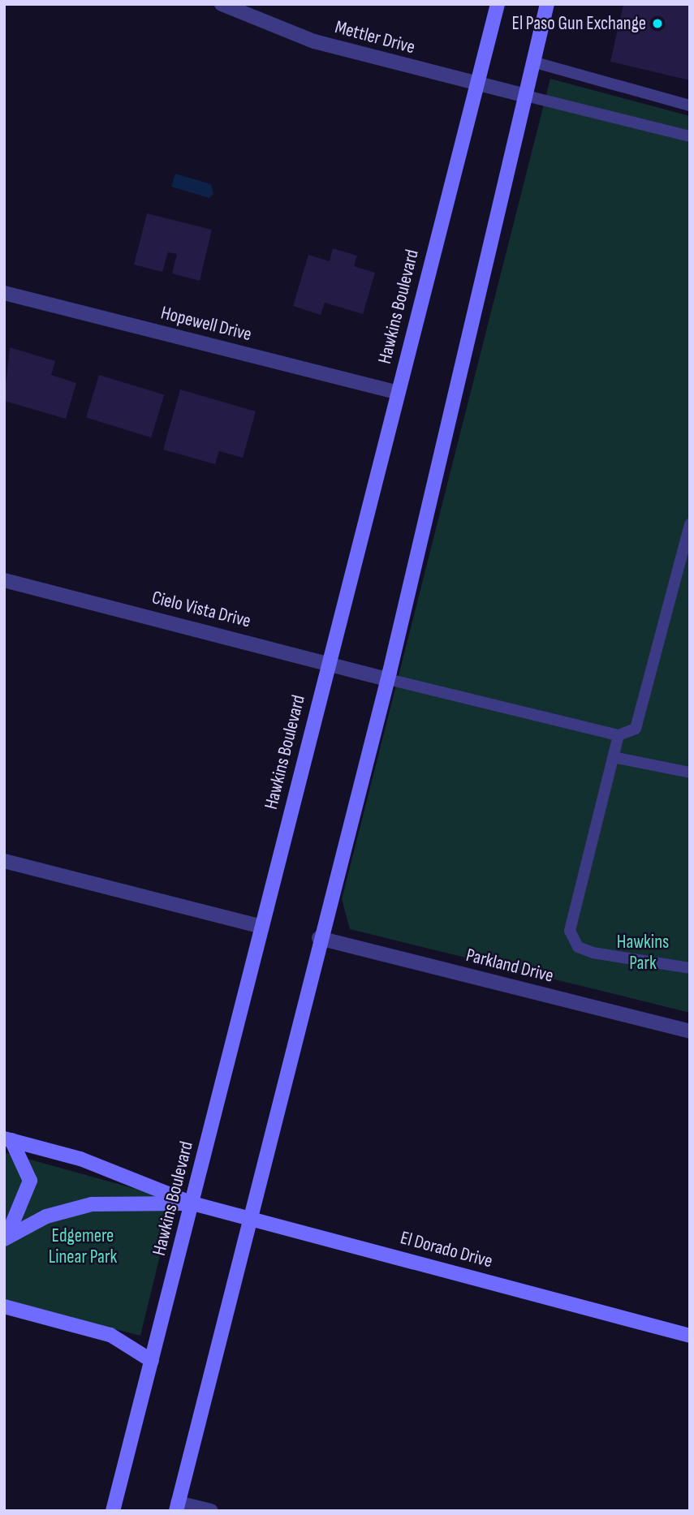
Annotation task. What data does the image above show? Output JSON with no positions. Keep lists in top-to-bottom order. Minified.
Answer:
{"streets":{"main road":["Hawkins Boulevard","El Dorado Drive"],"street":["Mettler Drive","Hopewell Drive","Cielo Vista Drive","Parkland Drive"]},"crossings":[["Mettler Drive","Hawkins Boulevard"],["Hawkins Boulevard","Hopewell Drive"],["Hawkins Boulevard","Cielo Vista Drive"],["Hawkins Boulevard","El Dorado Drive"]],"parks":["Hawkins Park","Edgemere Linear Park"],"places":["El Paso Gun Exchange"]}
